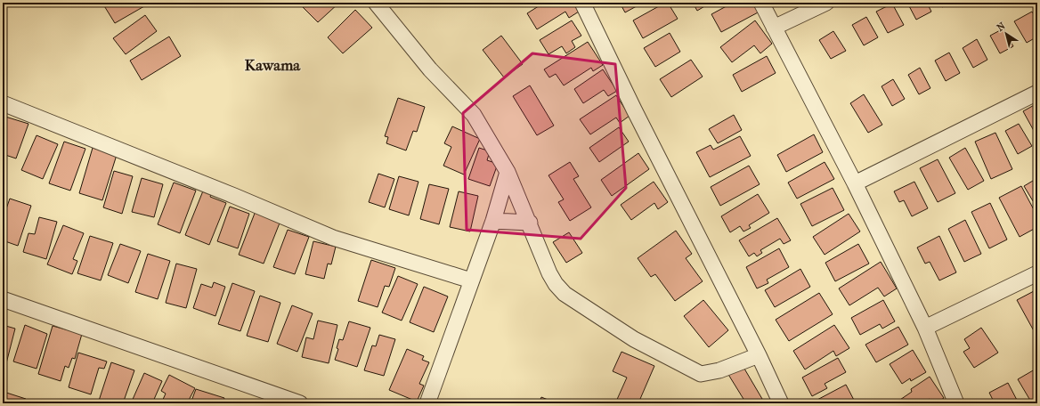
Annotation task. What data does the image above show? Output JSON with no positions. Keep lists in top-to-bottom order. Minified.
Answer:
{"districts":["Kawama"],"north":"top left"}
